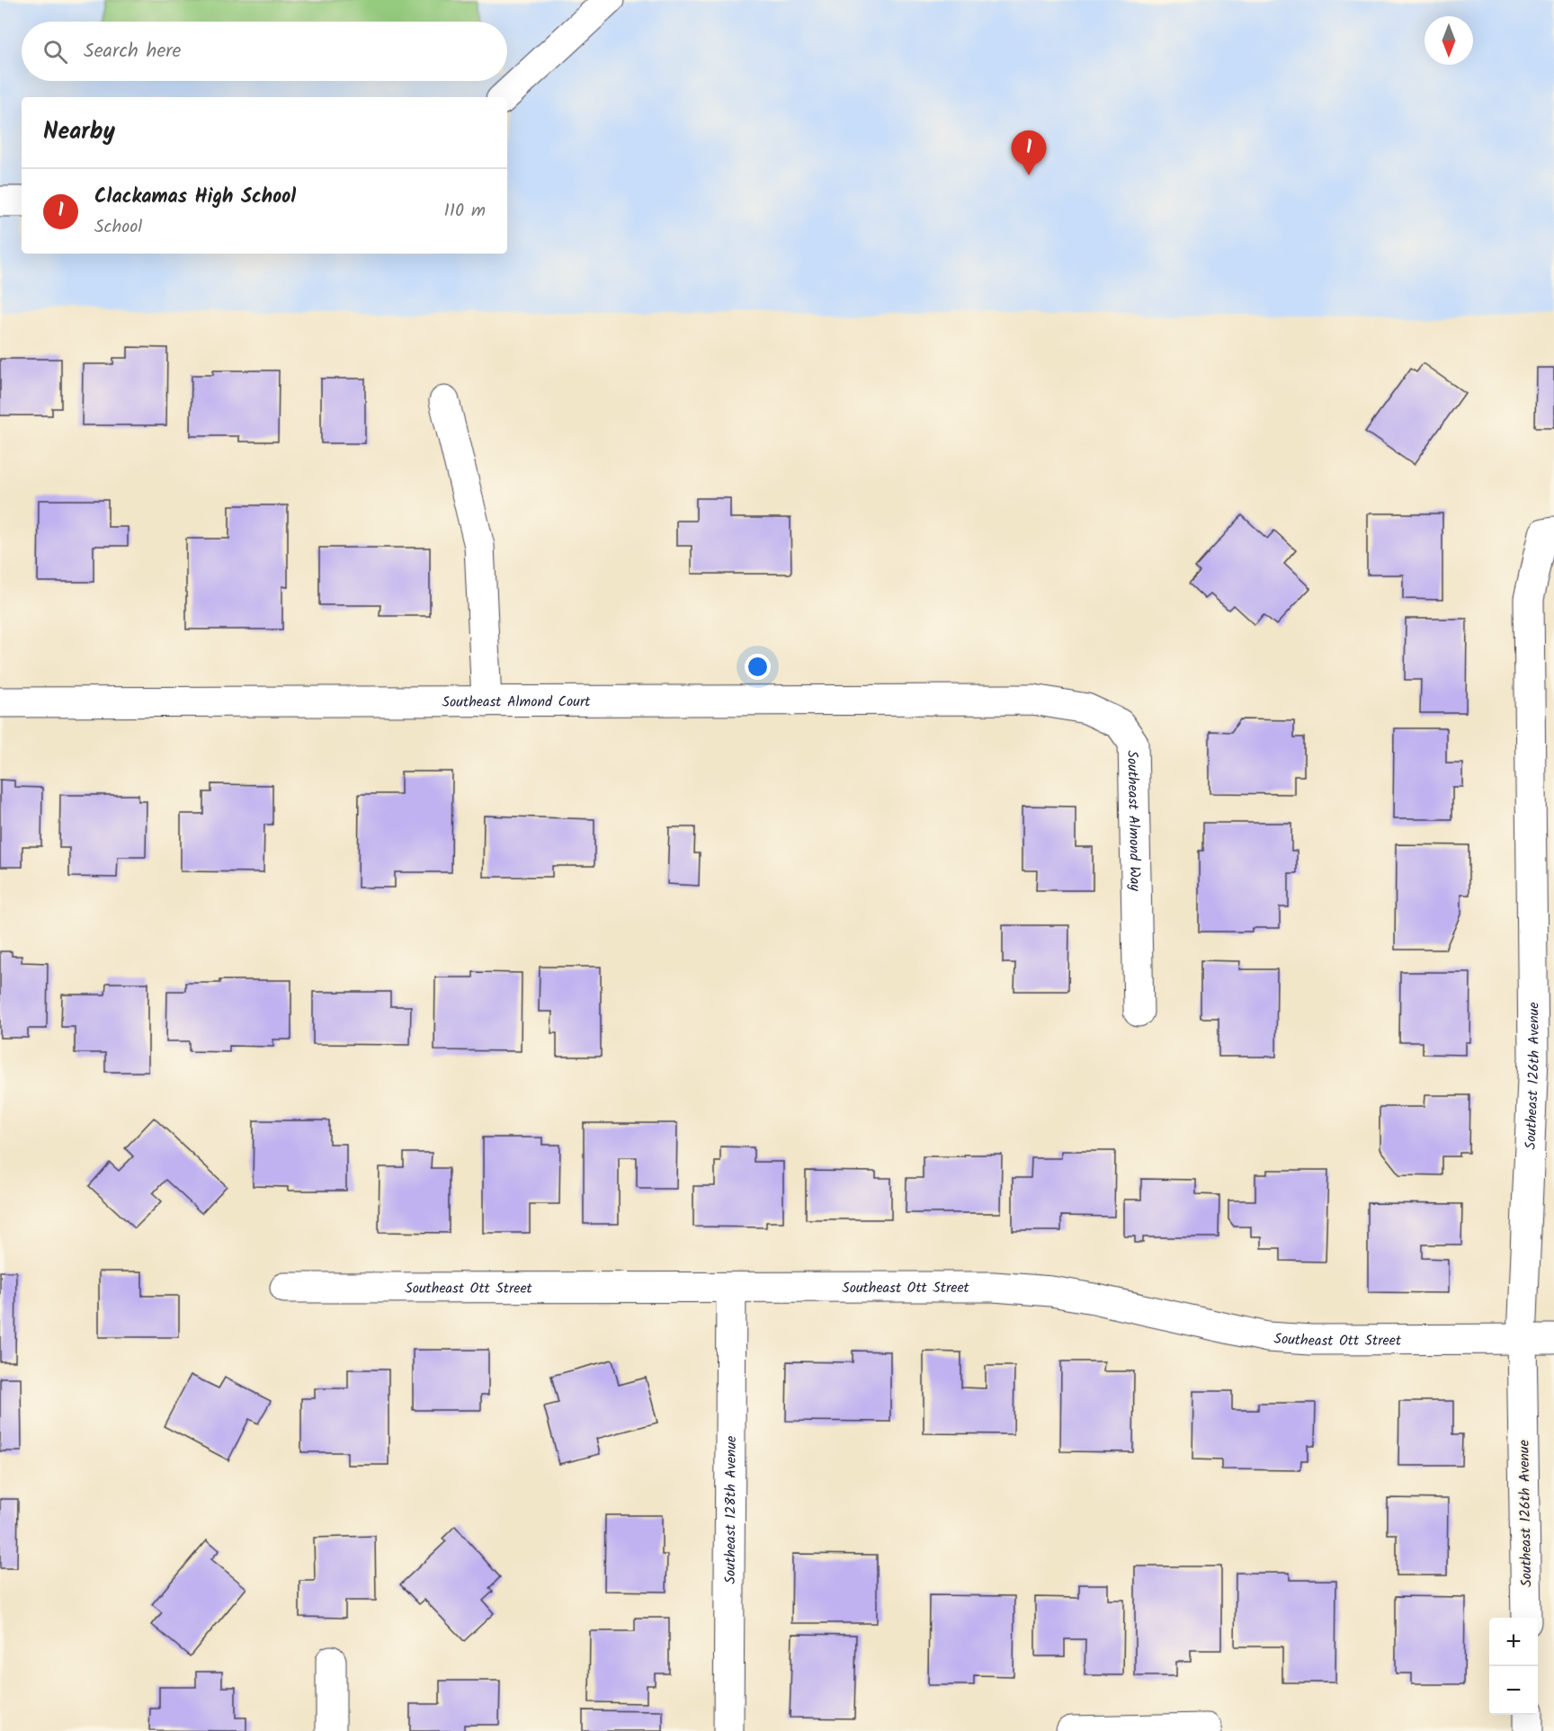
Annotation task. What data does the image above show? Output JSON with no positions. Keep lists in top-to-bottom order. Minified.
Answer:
{"streets":{"street":["Southeast Almond Court","Southeast Almond Way","Southeast 126th Avenue","Southeast Ott Street","Southeast 128th Avenue"]},"crossings":[["Southeast Almond Court","Southeast Almond Way"],["Southeast 126th Avenue","Southeast Ott Street"],["Southeast Ott Street","Southeast 128th Avenue"]],"north":"bottom","page":{"search":"Search here","heading":"Nearby","pins":"1","list":[{"mark":"1","name":"Clackamas High School","note":"School","value":"110 m"}],"map_buttons":["+","−"]}}
